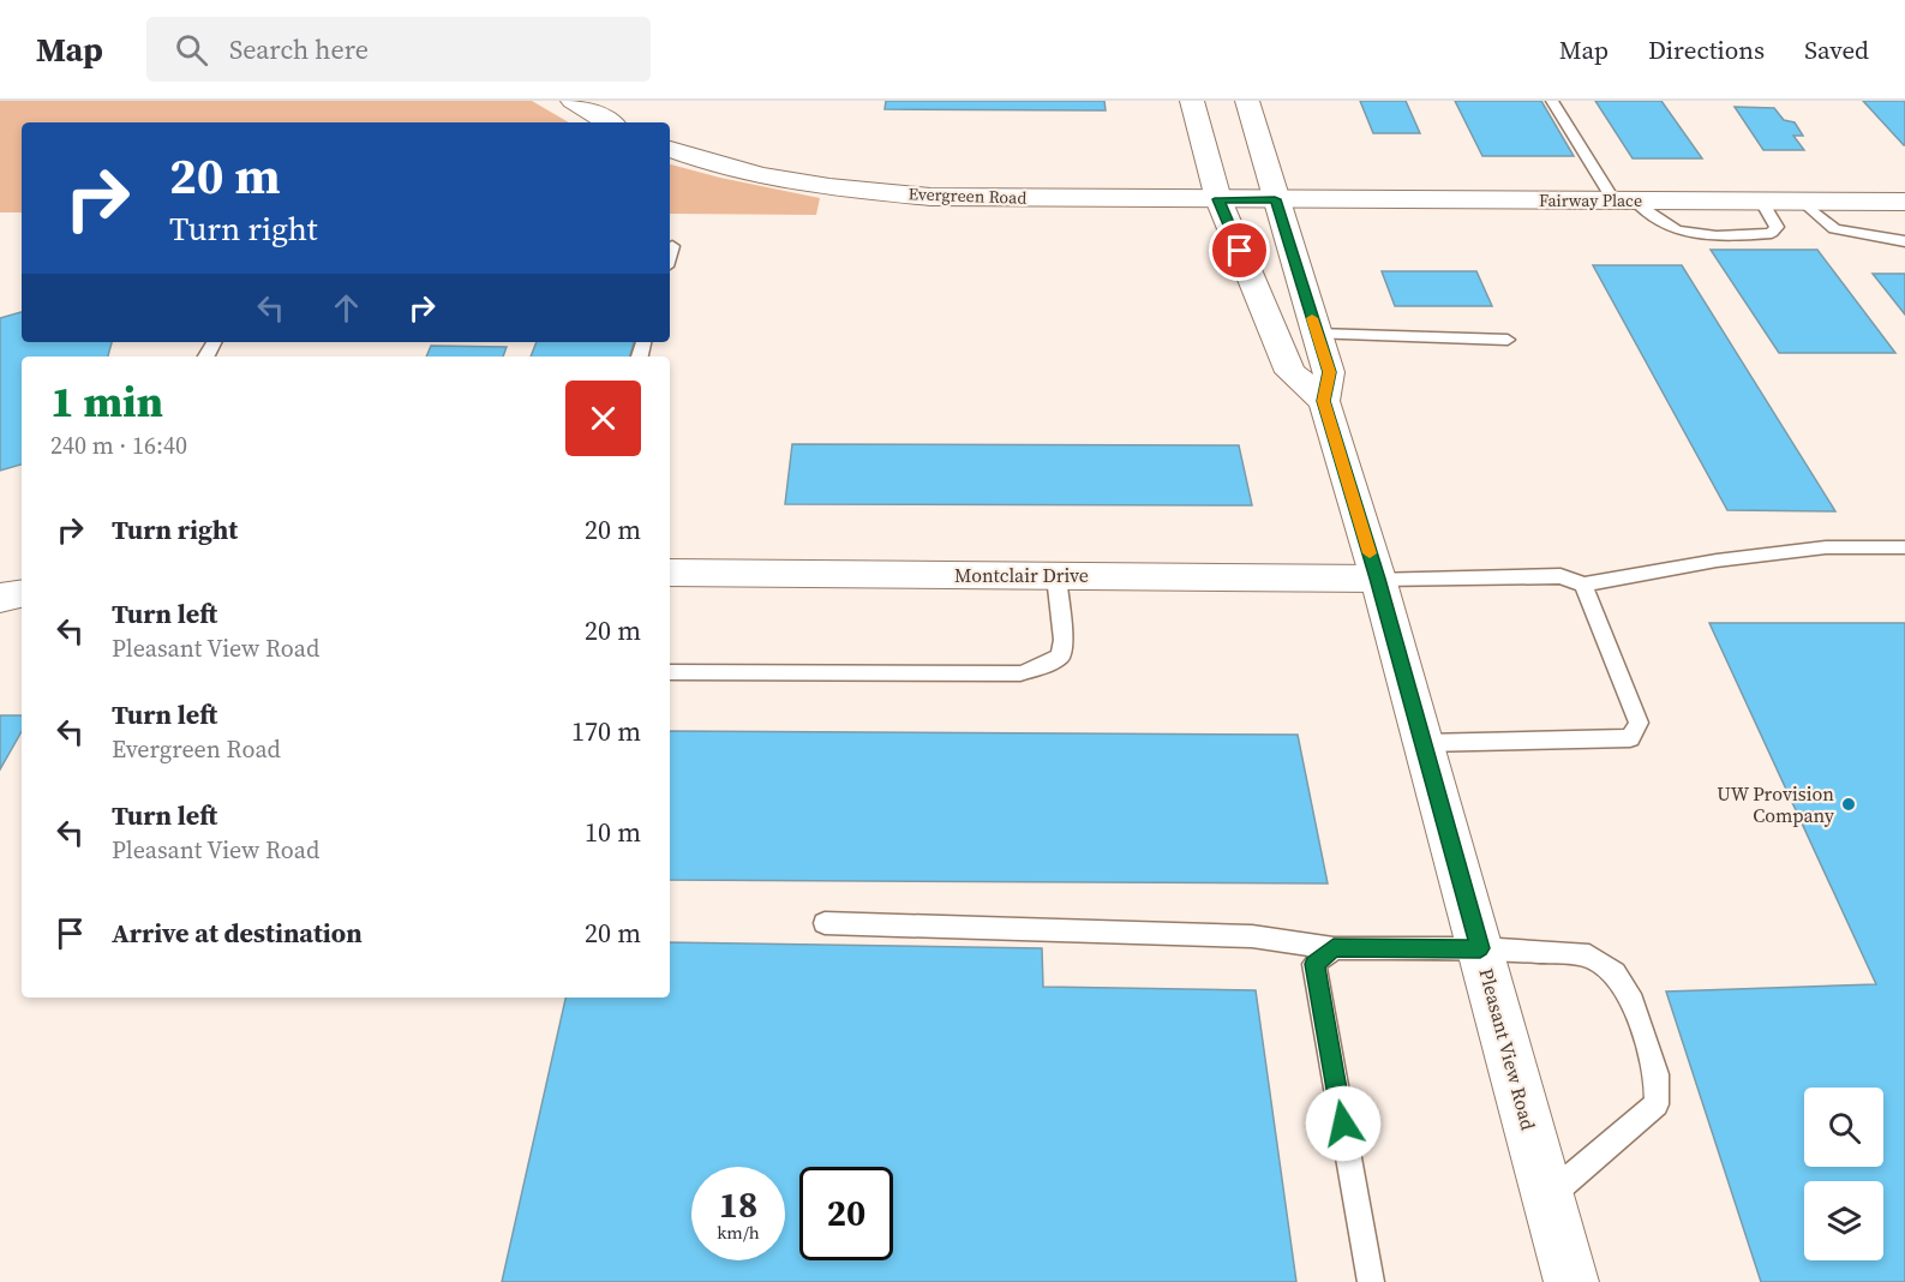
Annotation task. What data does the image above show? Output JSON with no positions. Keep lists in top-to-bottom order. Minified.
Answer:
{"streets":{"street":["Evergreen Road","Fairway Place","Montclair Drive","Pleasant View Road"]},"crossings":[["Evergreen Road","Fairway Place"],["Evergreen Road","Pleasant View Road"],["Fairway Place","Pleasant View Road"],["Montclair Drive","Pleasant View Road"]],"places":["UW Provision Company"],"page":{"header":"Map","search":"Search here","nav":["Map","Directions","Saved"],"turn":["20 m","Turn right"],"heading":["1 min","240 m · 16:40"],"list":[{"name":"Turn right","value":"20 m"},{"name":"Turn left","note":"Pleasant View Road","value":"20 m"},{"name":"Turn left","note":"Evergreen Road","value":"170 m"},{"name":"Turn left","note":"Pleasant View Road","value":"10 m"},{"name":"Arrive at destination","value":"20 m"}],"speed":"18 km/h","limit":"20"}}
